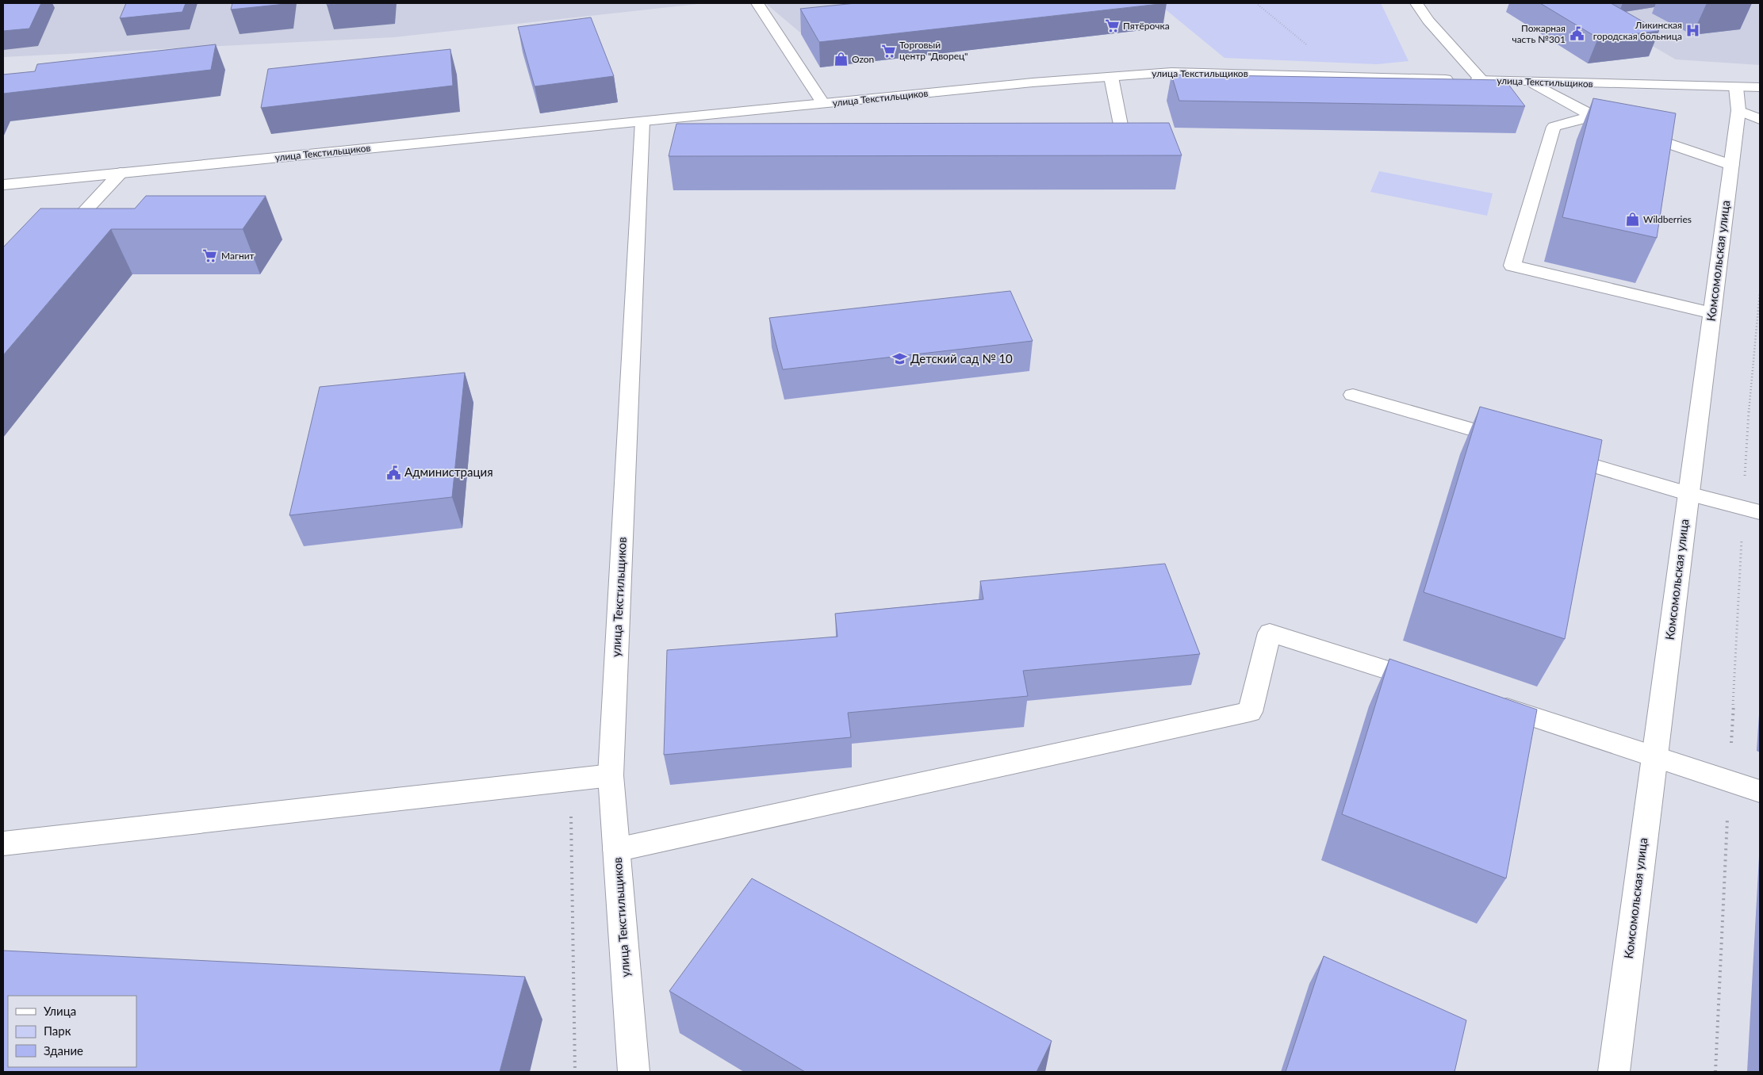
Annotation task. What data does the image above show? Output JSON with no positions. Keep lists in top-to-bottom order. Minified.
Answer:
{"streets":{"street":["улица Текстильщиков","Комсомольская улица"]},"crossings":[["улица Текстильщиков","Комсомольская улица"]],"places":{"supermarket":["Пятёрочка","Торговый центр \"Дворец\"","Магнит"],"hospital":["Ликинская городская больница"],"public building":["Пожарная часть №301","Администрация"],"shop":["Ozon","Wildberries"],"school or university":["Детский сад № 10"]},"legend":["Улица","Парк","Здание"]}
